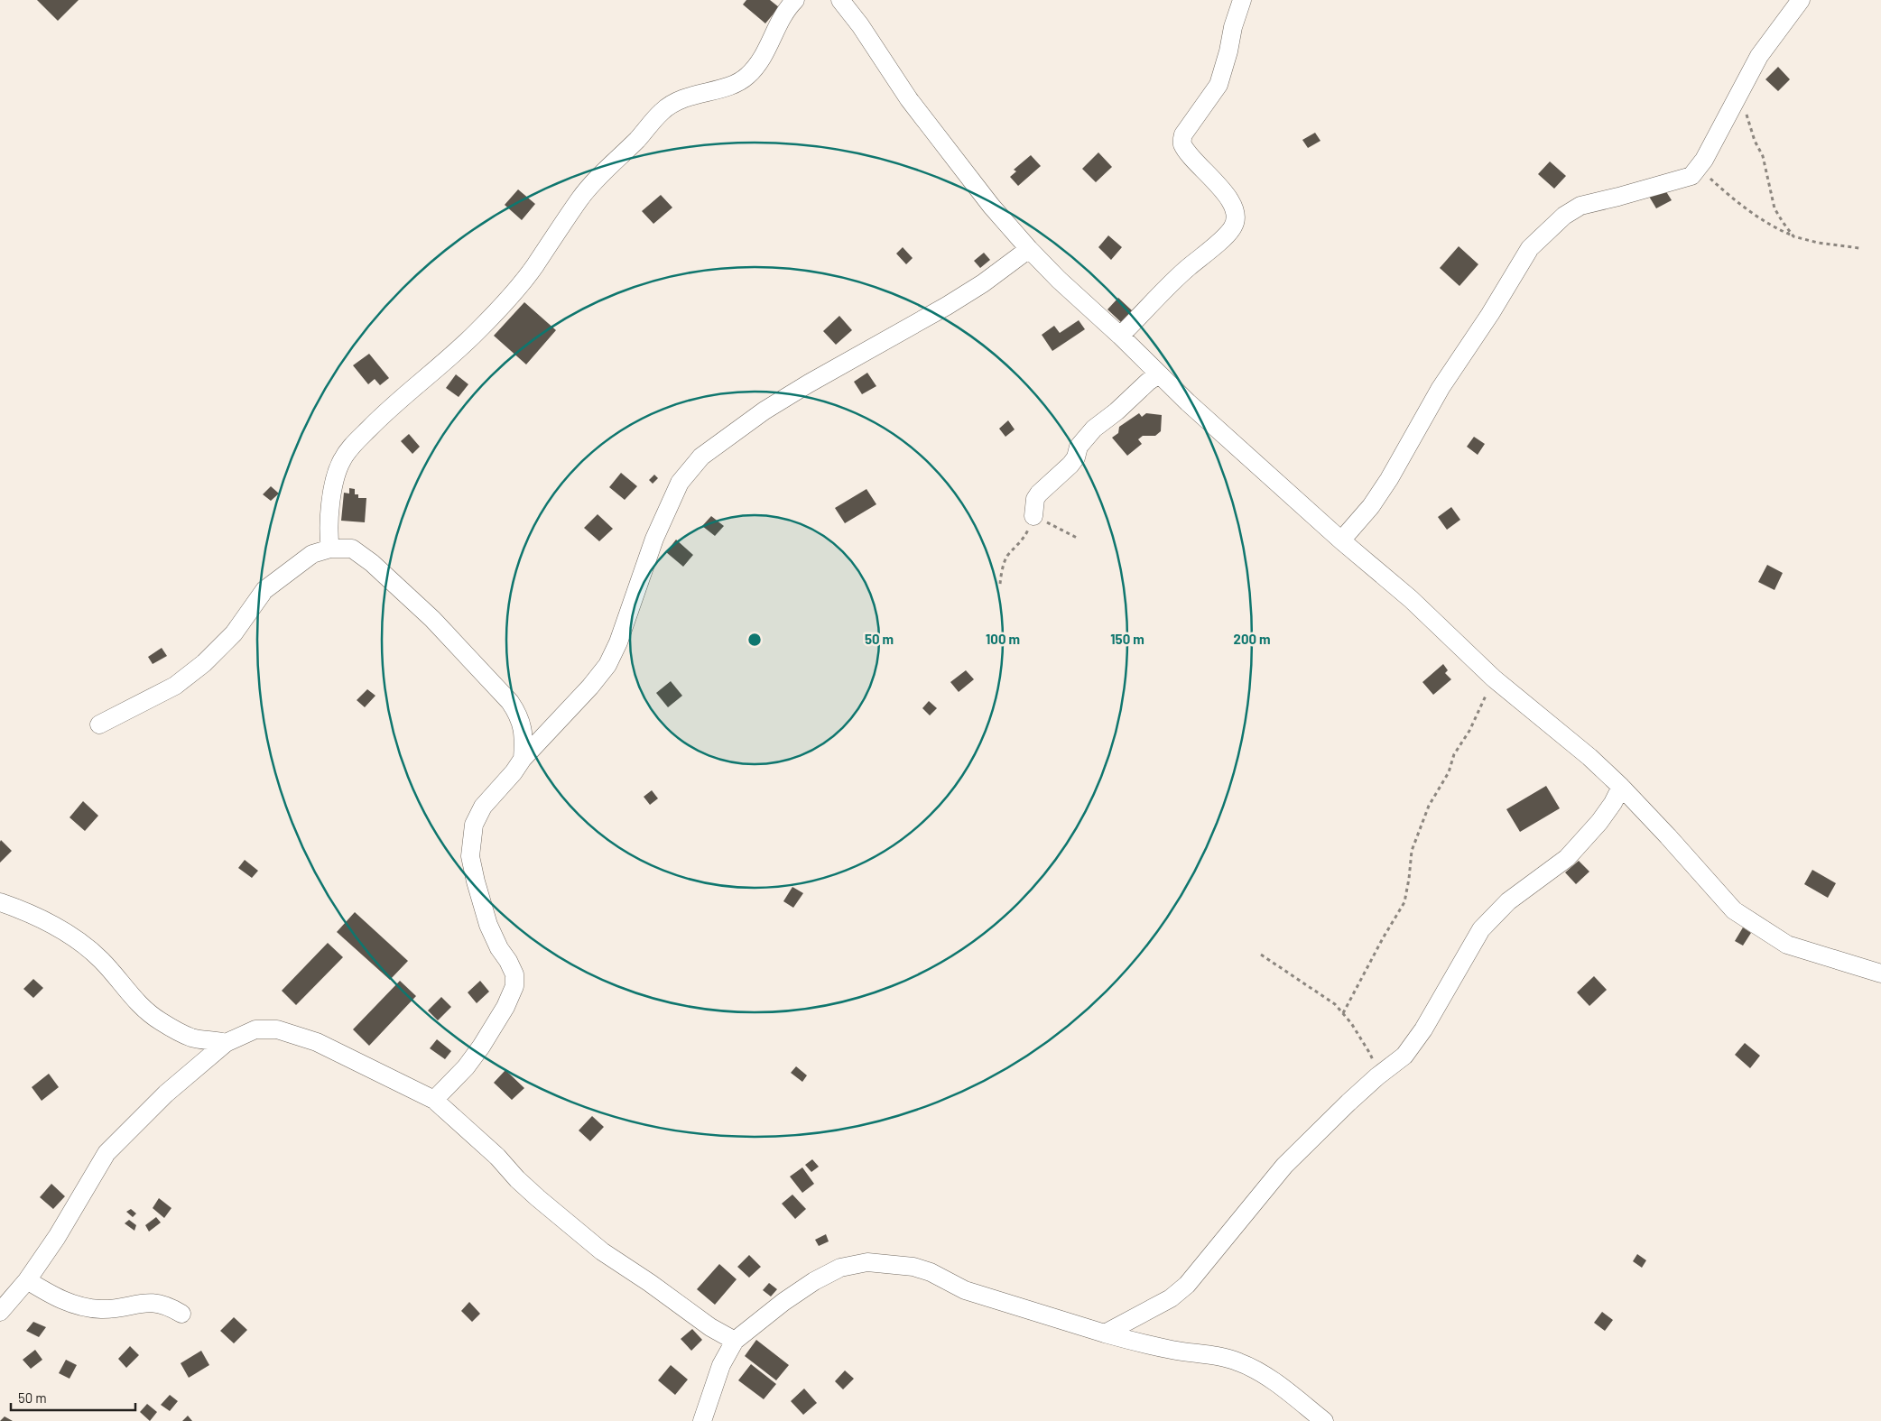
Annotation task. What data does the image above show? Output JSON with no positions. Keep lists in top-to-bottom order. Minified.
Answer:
{"scale_bar":"50 m","rings":["50 m","100 m","150 m","200 m"]}
